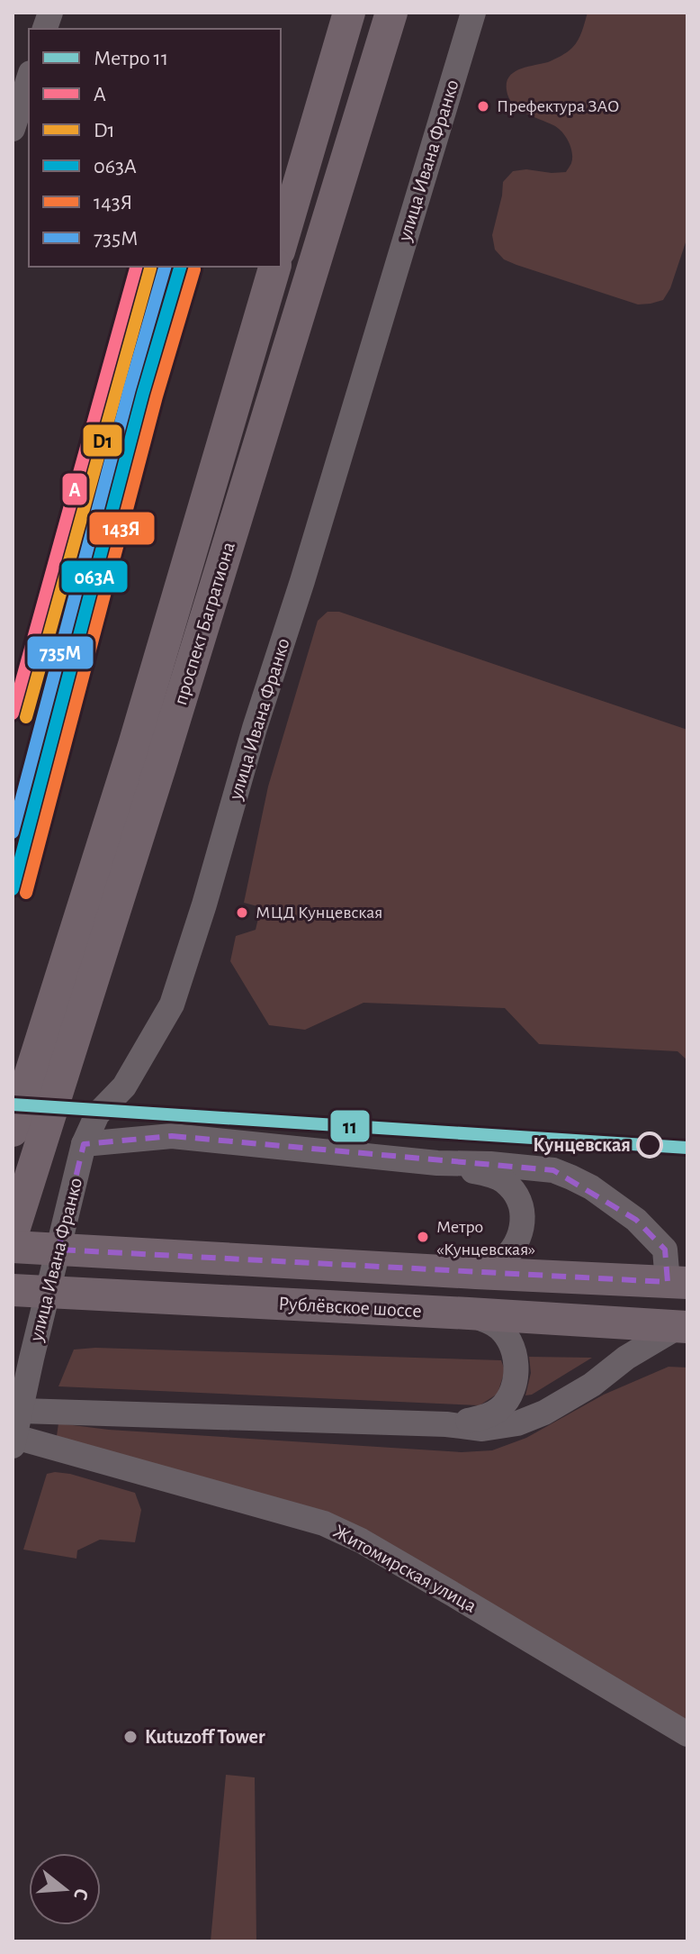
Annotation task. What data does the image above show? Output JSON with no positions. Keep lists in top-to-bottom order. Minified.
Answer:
{"streets":{"main road":["проспект Багратиона","Рублёвское шоссе"],"street":["улица Ивана Франко","Житомирская улица"]},"crossings":[["улица Ивана Франко","Житомирская улица"]],"places":["Префектура ЗАО","МЦД Кунцевская","Кунцевская","Метро «Кунцевская»","Kutuzoff Tower"],"lines":["transit line A","transit line 063А","transit line 735М","transit line D1","transit line 143Я","metro line 11"],"legend":["Метро 11","A","D1","063А","143Я","735М"],"north":"right"}
